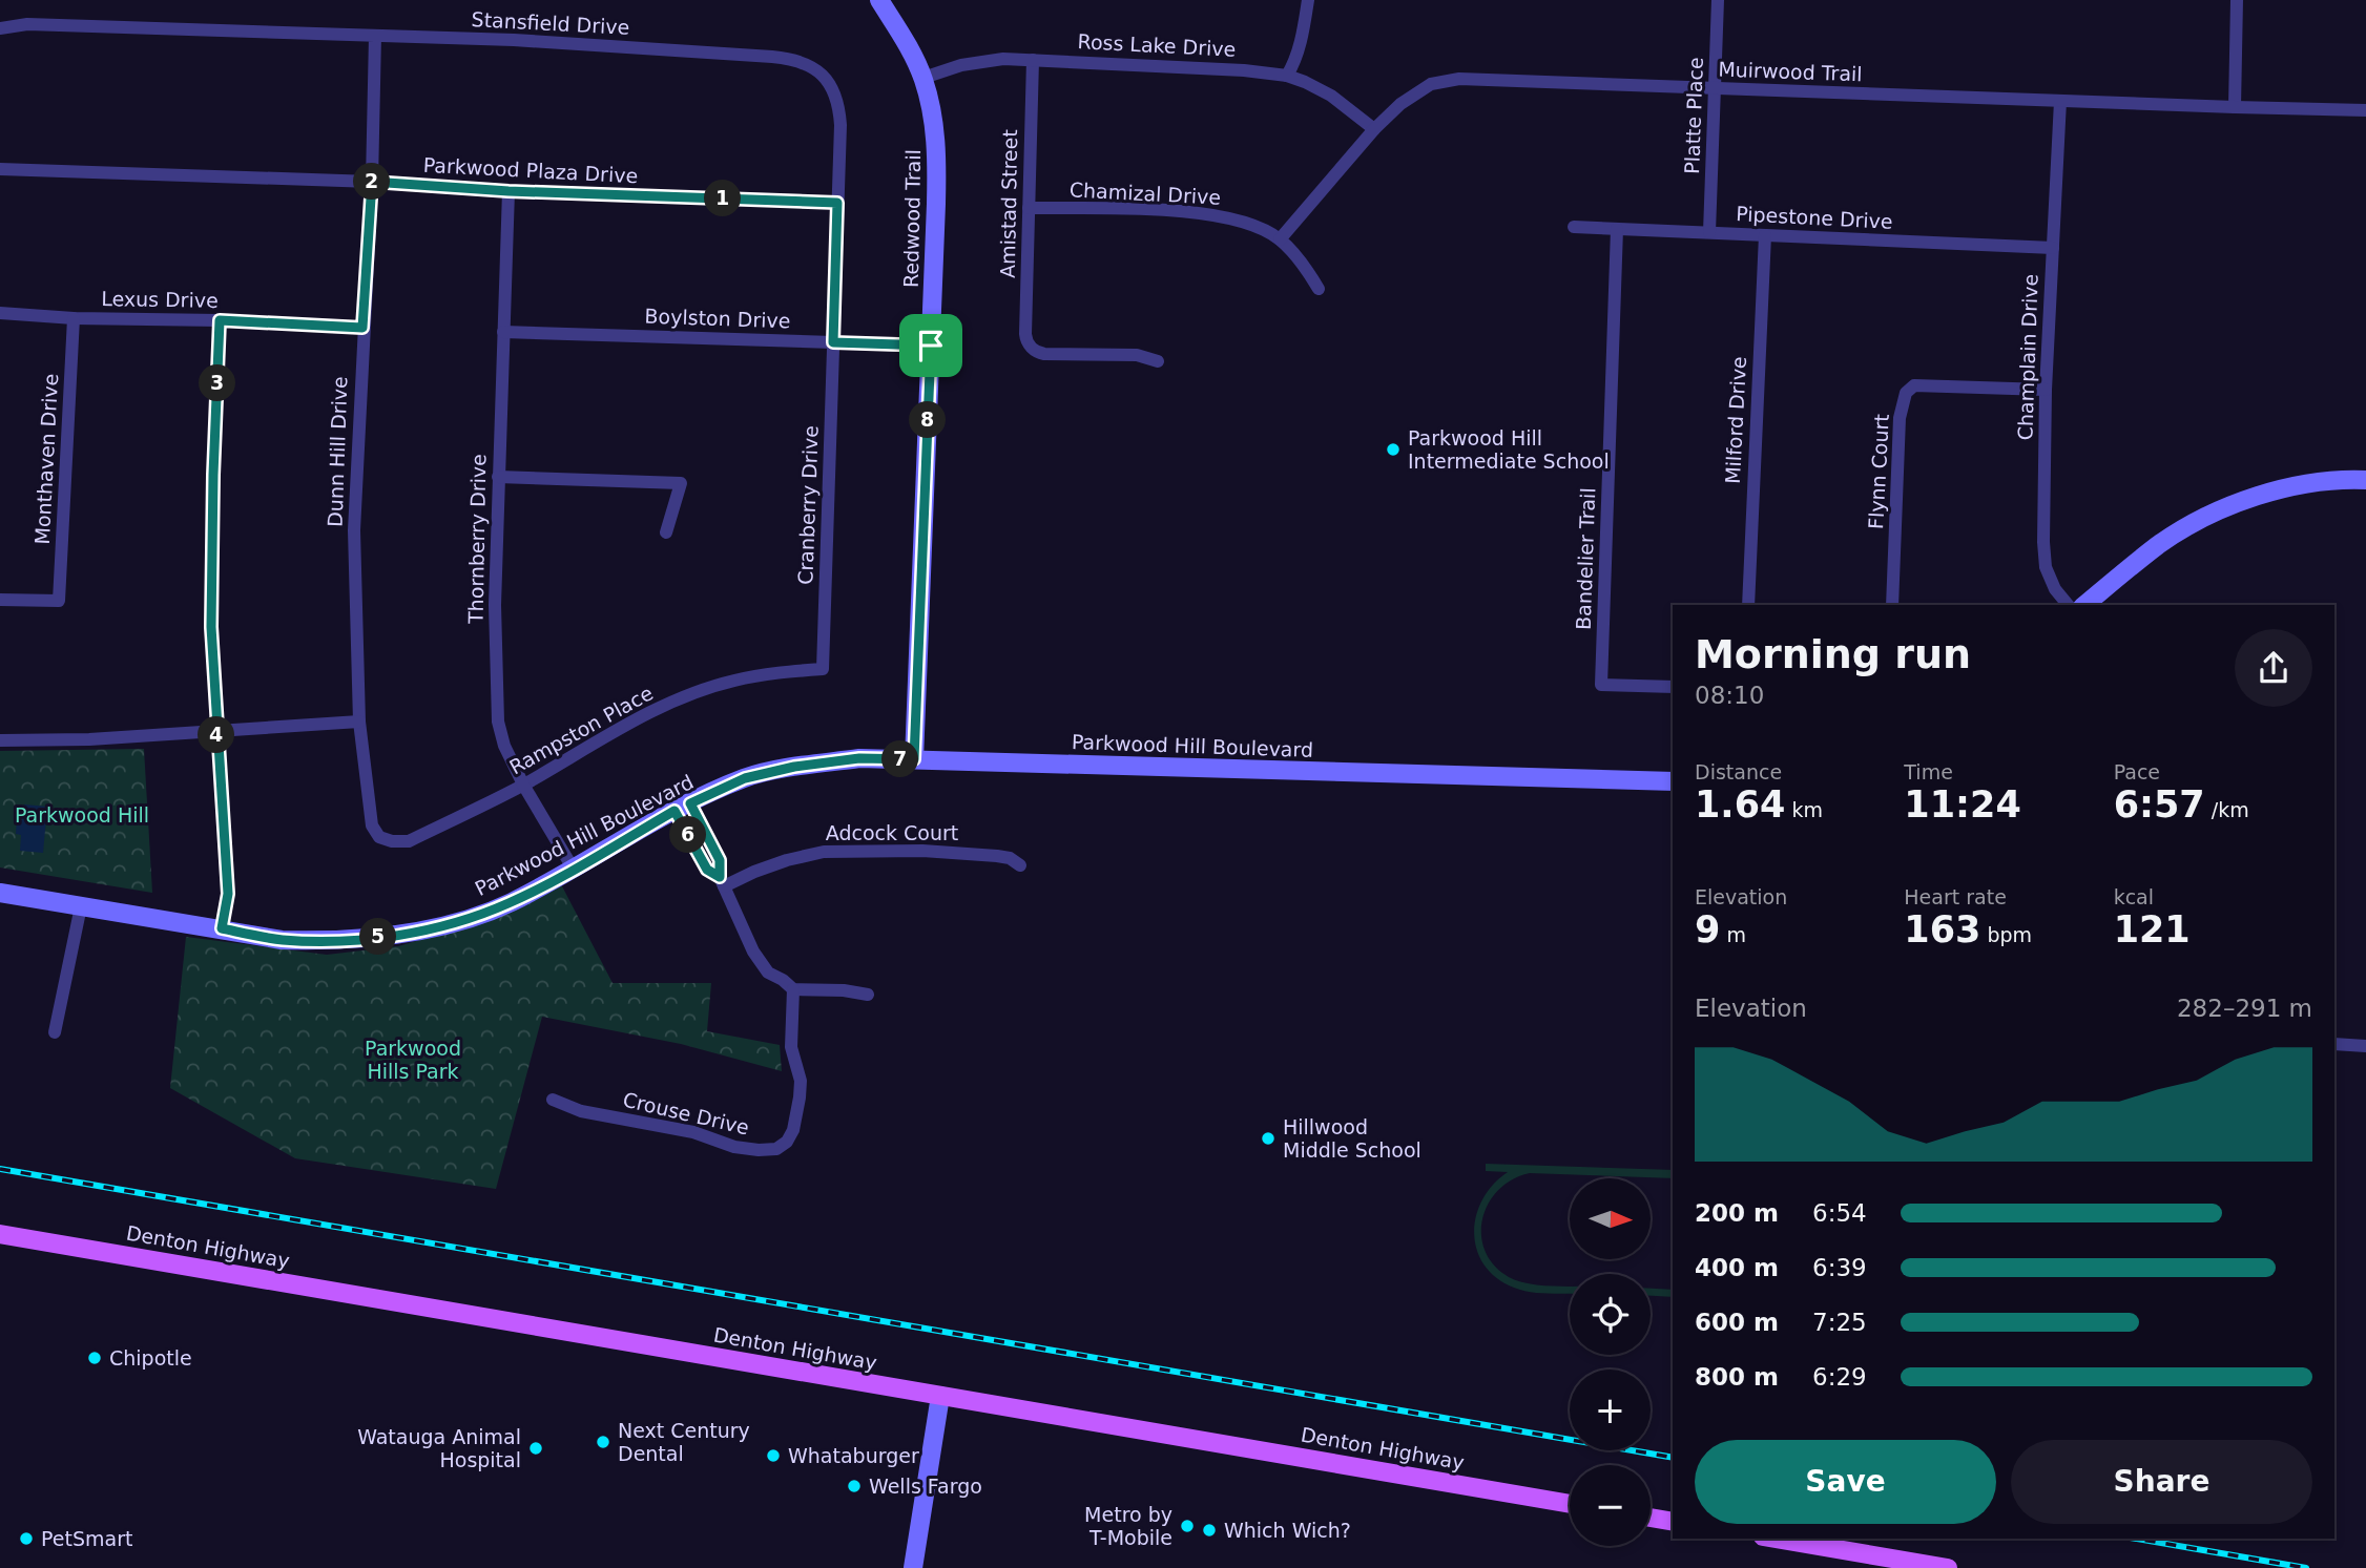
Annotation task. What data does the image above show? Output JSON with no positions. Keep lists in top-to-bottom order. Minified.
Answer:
{"streets":{"main road":["Denton Highway"],"street":["Stansfield Drive","Ross Lake Drive","Muirwood Trail","Platte Place","Parkwood Plaza Drive","Chamizal Drive","Amistad Street","Pipestone Drive","Redwood Trail","Lexus Drive","Boylston Drive","Champlain Drive","Milford Drive","Dunn Hill Drive","Monthaven Drive","Flynn Court","Cranberry Drive","Thornberry Drive","Bandelier Trail","Rampston Place","Parkwood Hill Boulevard","Adcock Court","Crouse Drive"]},"crossings":[["Stansfield Drive","Parkwood Plaza Drive"],["Stansfield Drive","Boylston Drive"],["Stansfield Drive","Dunn Hill Drive"],["Stansfield Drive","Cranberry Drive"],["Ross Lake Drive","Muirwood Trail"],["Ross Lake Drive","Amistad Street"],["Ross Lake Drive","Redwood Trail"],["Muirwood Trail","Platte Place"],["Muirwood Trail","Chamizal Drive"],["Muirwood Trail","Champlain Drive"],["Platte Place","Pipestone Drive"],["Parkwood Plaza Drive","Dunn Hill Drive"],["Parkwood Plaza Drive","Thornberry Drive"],["Chamizal Drive","Amistad Street"],["Pipestone Drive","Champlain Drive"],["Pipestone Drive","Milford Drive"],["Pipestone Drive","Bandelier Trail"],["Redwood Trail","Boylston Drive"],["Redwood Trail","Parkwood Hill Boulevard"],["Lexus Drive","Dunn Hill Drive"],["Lexus Drive","Monthaven Drive"],["Boylston Drive","Cranberry Drive"],["Boylston Drive","Thornberry Drive"],["Champlain Drive","Flynn Court"],["Dunn Hill Drive","Rampston Place"],["Cranberry Drive","Rampston Place"],["Thornberry Drive","Rampston Place"],["Thornberry Drive","Parkwood Hill Boulevard"]],"parks":["Parkwood Hill","Parkwood Hills Park"],"places":["Parkwood Hill Intermediate School","Hillwood Middle School","Chipotle","Next Century Dental","Watauga Animal Hospital","Whataburger","Wells Fargo","Metro by T-Mobile","Which Wich?","PetSmart"],"north":"right","page":{"pins":["2","1","3","8","4","7","6","5"],"heading":["Morning run","08:10"],"stats":[["Distance","1.64 km"],["Time","11:24"],["Pace","6:57 /km"],["Elevation","9 m"],["Heart rate","163 bpm"],["kcal","121"]],"chart":["Elevation","282–291 m"],"map_buttons":["+","−"],"list":[{"name":"200 m","note":"6:54"},{"name":"400 m","note":"6:39"},{"name":"600 m","note":"7:25"},{"name":"800 m","note":"6:29"}],"buttons":["Save","Share"]}}
